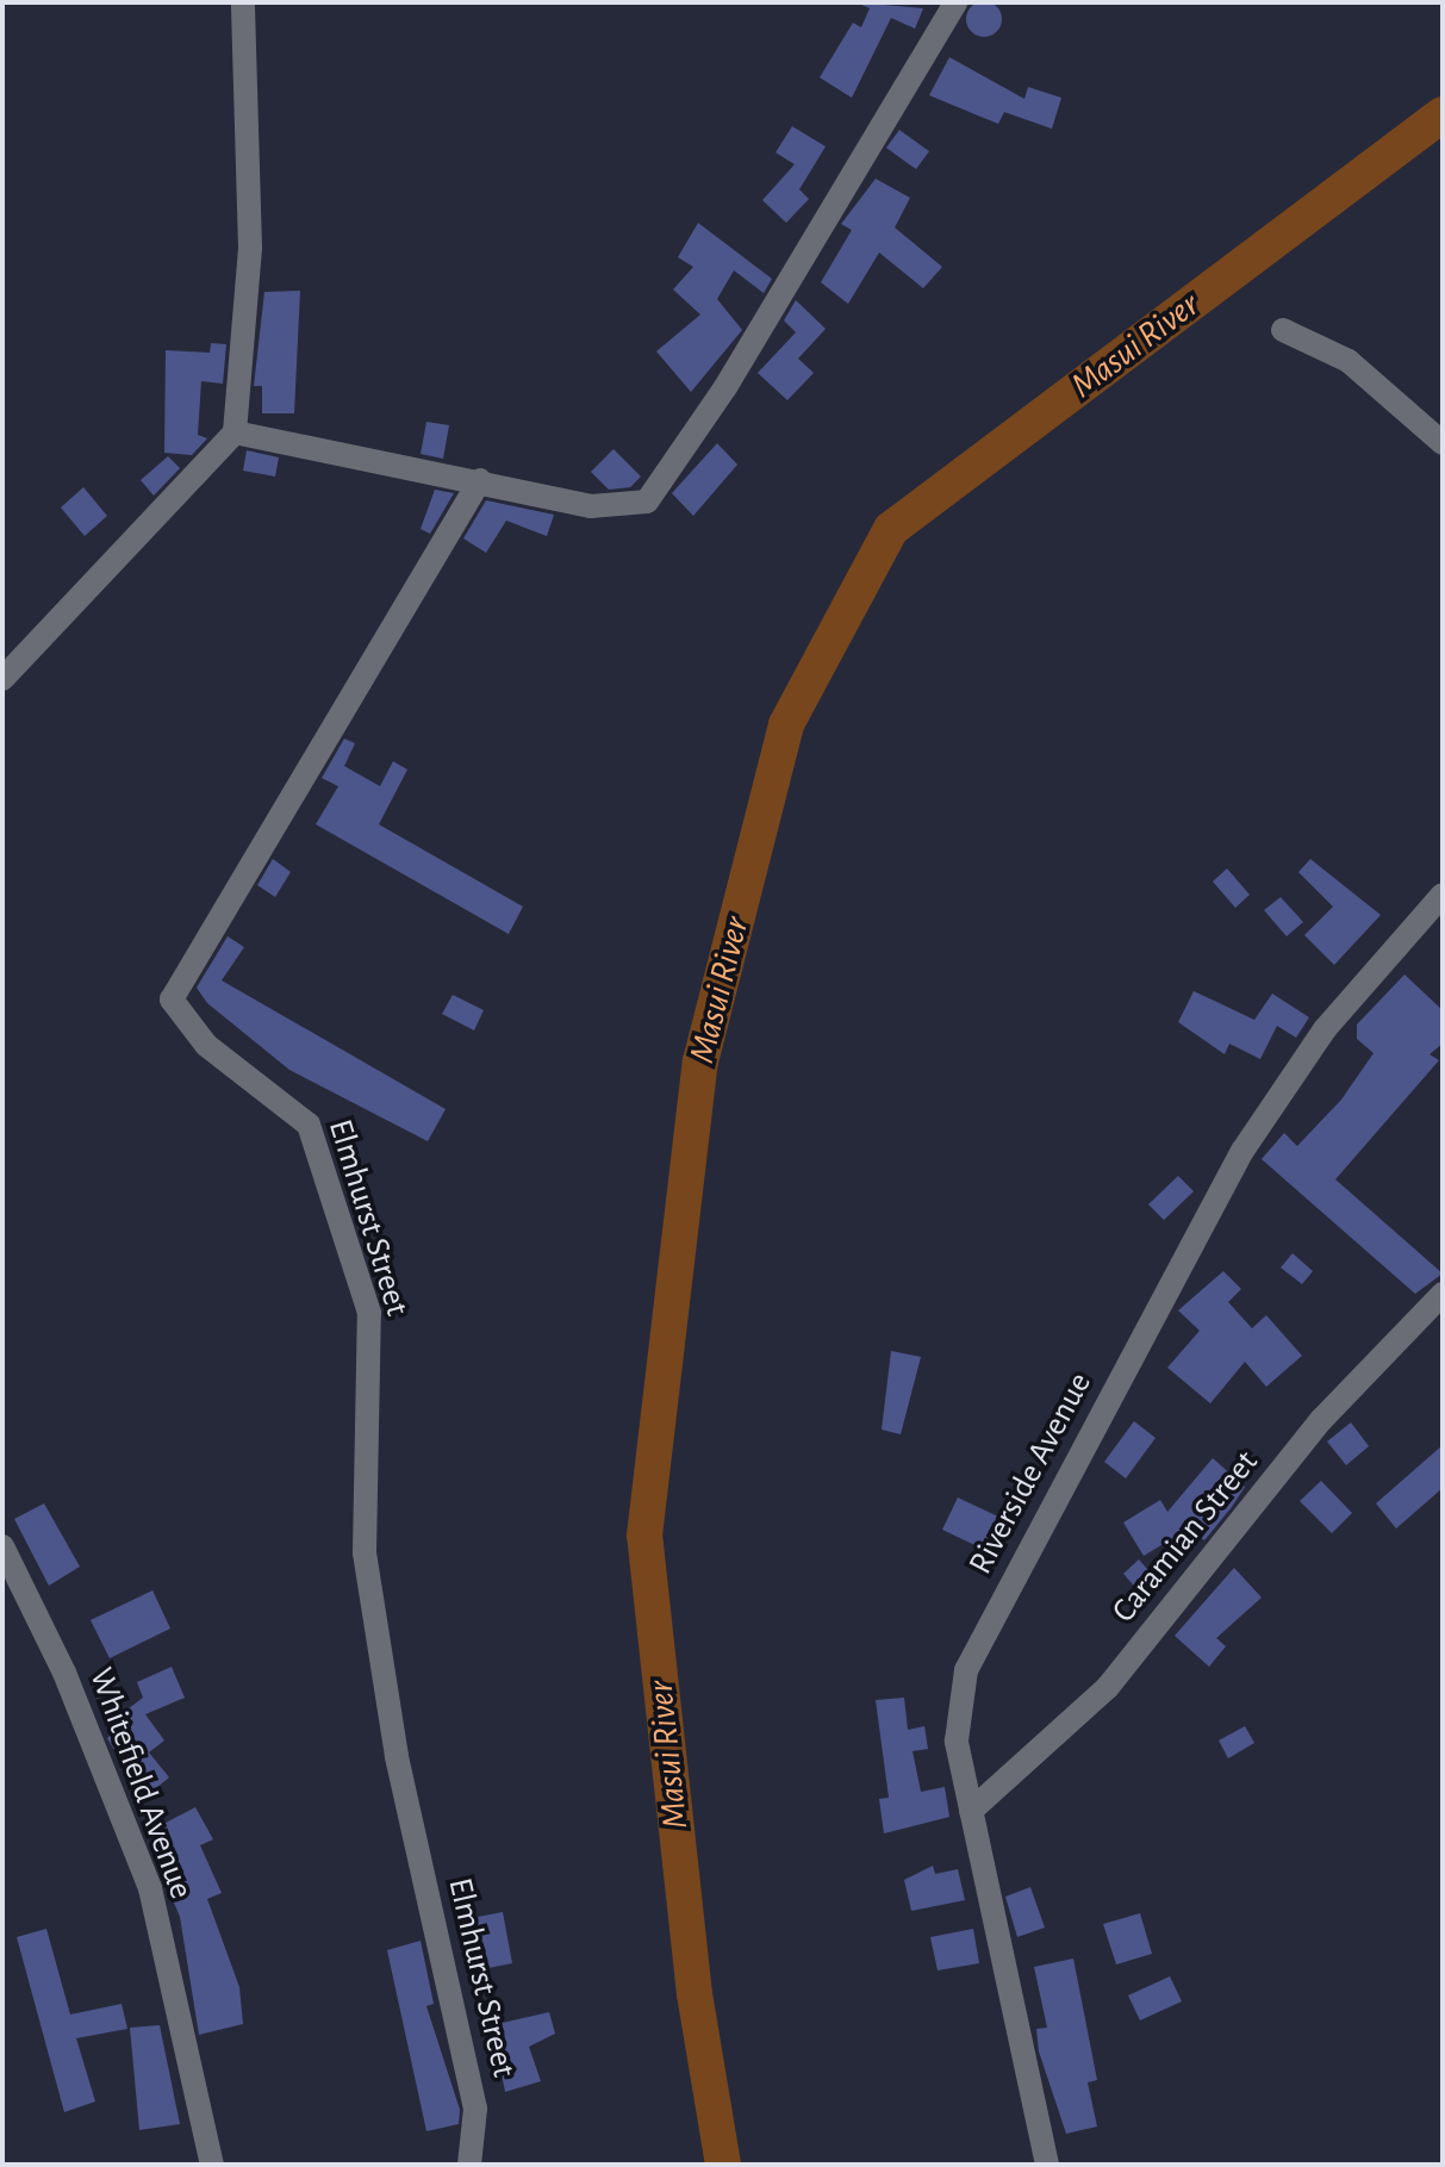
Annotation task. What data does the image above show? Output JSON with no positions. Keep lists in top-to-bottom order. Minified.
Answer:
{"streets":{"street":["Elmhurst Street","Riverside Avenue","Caramian Street","Whitefield Avenue"]},"crossings":[["Riverside Avenue","Caramian Street"]],"water":["Masui River"]}
